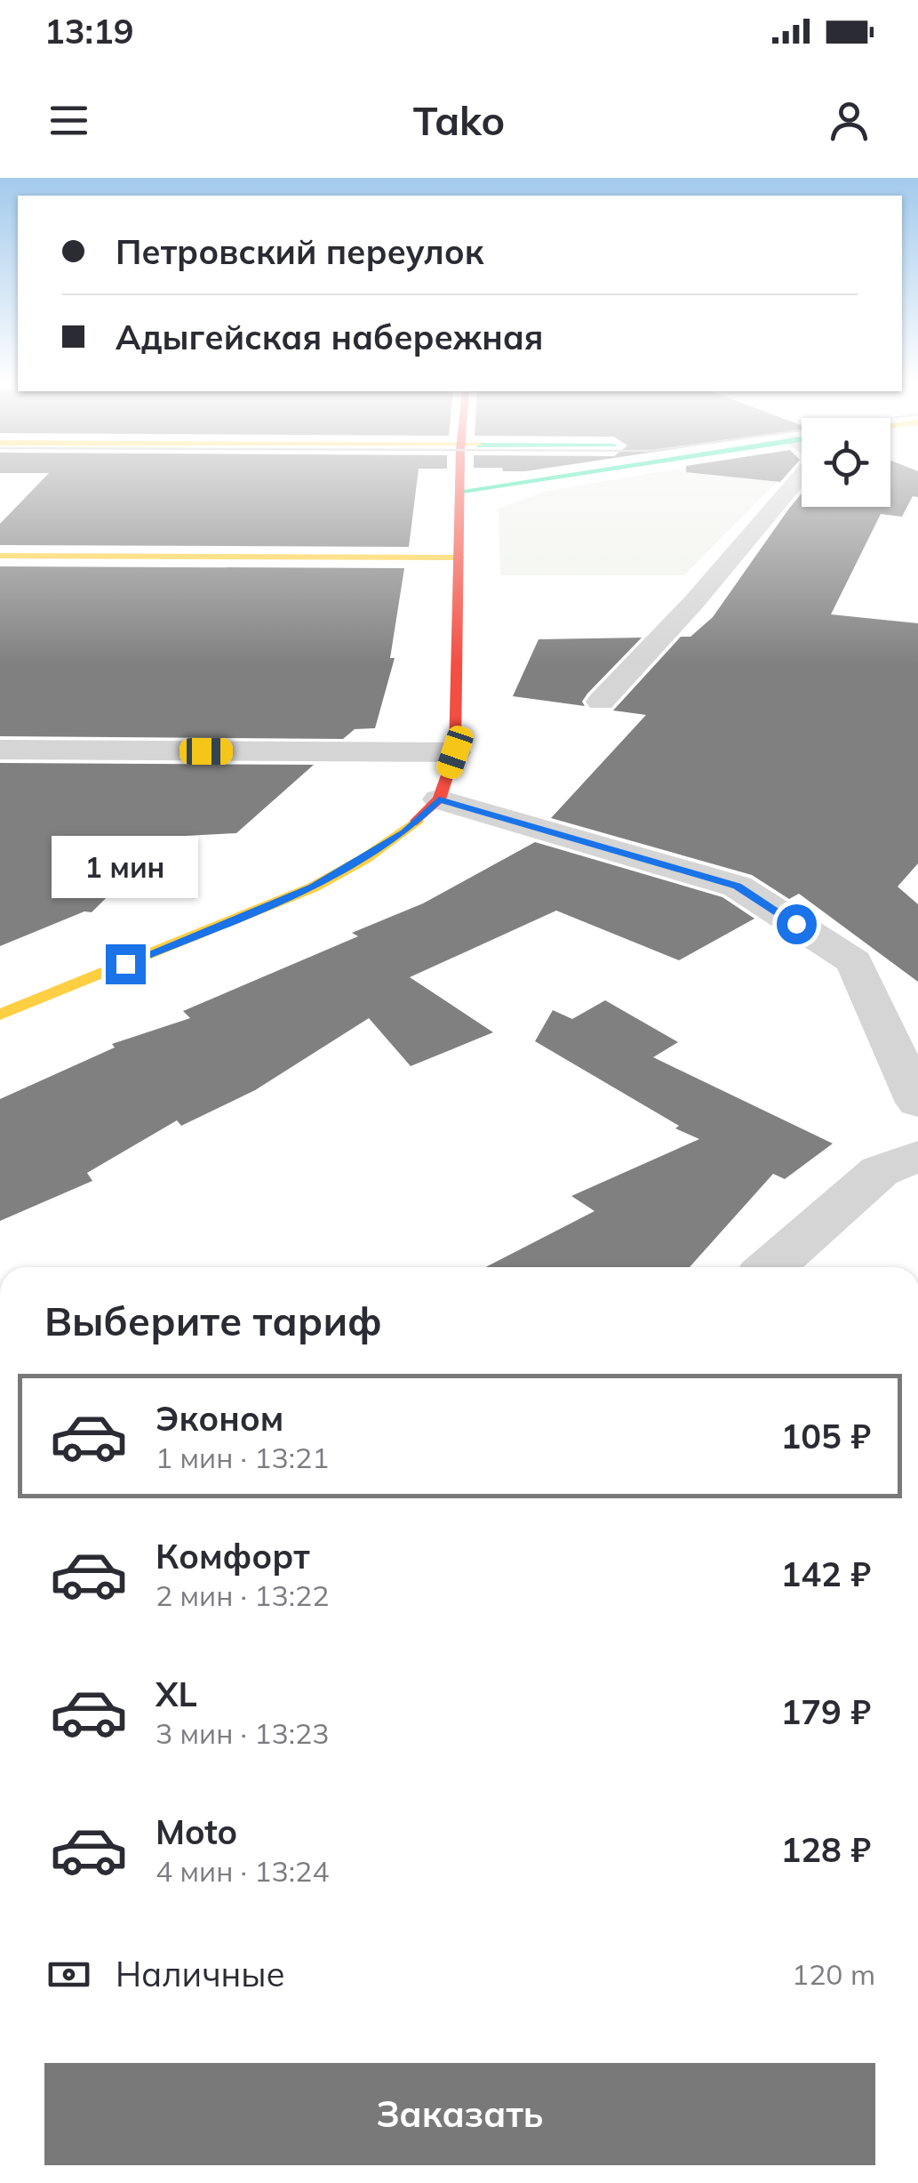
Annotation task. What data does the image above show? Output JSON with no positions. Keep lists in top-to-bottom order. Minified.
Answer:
{"page":{"status":"13:19","header":"Tako","banner":["Петровский переулок","Адыгейская набережная"],"bubble":"1 мин","heading":"Выберите тариф","list":[{"name":"Эконом","note":"1 мин · 13:21","value":"105 ₽"},{"name":"Комфорт","note":"2 мин · 13:22","value":"142 ₽"},{"name":"XL","note":"3 мин · 13:23","value":"179 ₽"},{"name":"Moto","note":"4 мин · 13:24","value":"128 ₽"}],"pay":["Наличные","120 m"],"buttons":"Заказать"}}
